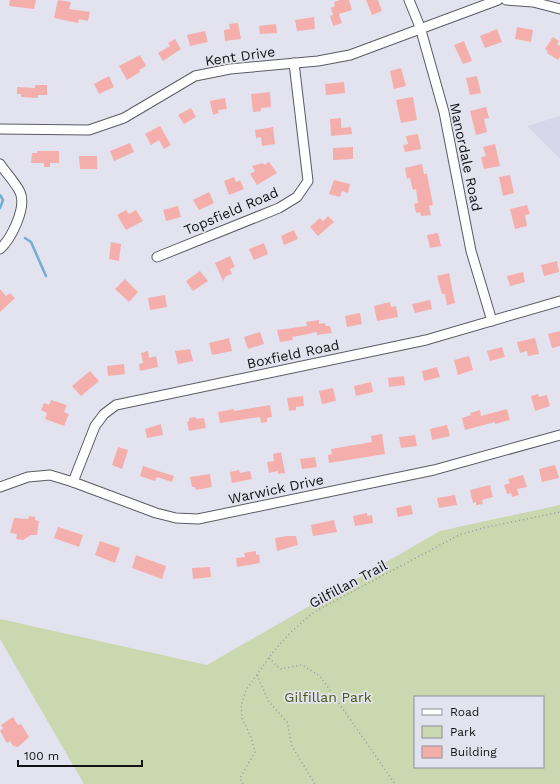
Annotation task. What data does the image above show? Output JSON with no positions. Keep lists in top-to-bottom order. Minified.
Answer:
{"streets":{"street":["Kent Drive","Manordale Road","Topsfield Road","Boxfield Road","Warwick Drive"],"path":["Gilfillan Trail"]},"crossings":[["Kent Drive","Manordale Road"],["Kent Drive","Topsfield Road"],["Manordale Road","Boxfield Road"],["Boxfield Road","Warwick Drive"]],"parks":["Gilfillan Park"],"legend":["Road","Park","Building"],"scale_bar":"100 m"}
